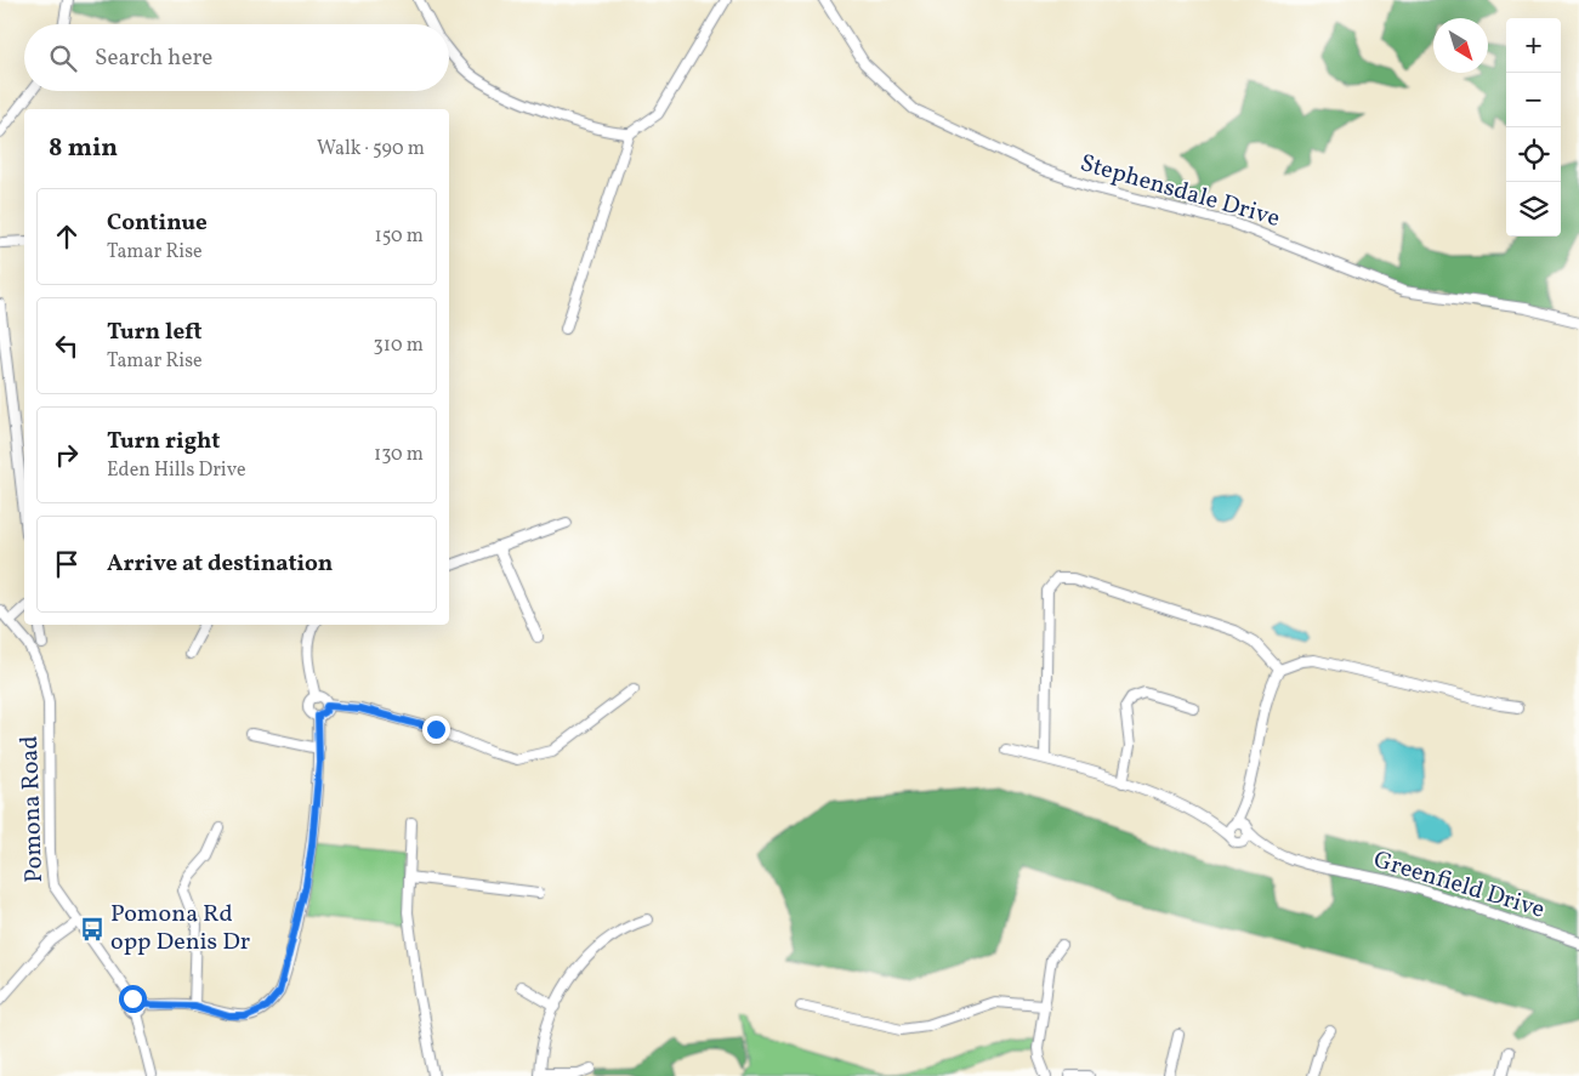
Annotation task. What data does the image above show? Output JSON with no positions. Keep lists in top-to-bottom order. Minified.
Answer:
{"streets":{"street":["Stephensdale Drive","Pomona Road","Greenfield Drive"]},"places":{"bus stop":["Pomona Rd opp Denis Dr"]},"north":"bottom right","page":{"map_buttons":["+","−"],"search":"Search here","heading":["8 min","Walk · 590 m"],"list":[["Continue","Tamar Rise","150 m"],["Turn left","Tamar Rise","310 m"],["Turn right","Eden Hills Drive","130 m"],"Arrive at destination"]}}
